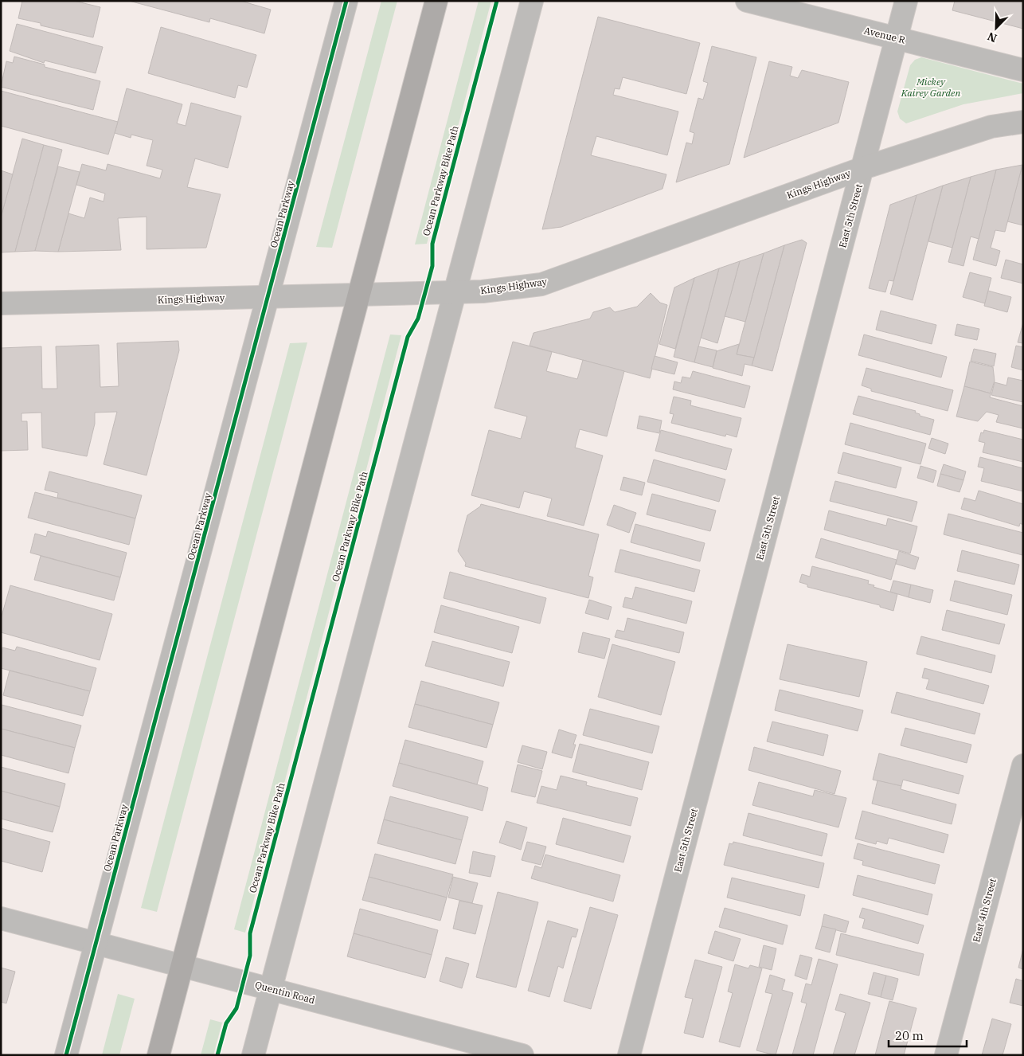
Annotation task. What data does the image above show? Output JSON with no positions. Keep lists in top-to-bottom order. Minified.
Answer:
{"streets":{"street":["Avenue R","Kings Highway","Ocean Parkway","East 5th Street","East 4th Street","Quentin Road"],"cycle path":["Ocean Parkway Bike Path"]},"crossings":[["Avenue R","East 5th Street"],["Kings Highway","Ocean Parkway"],["Kings Highway","East 5th Street"],["Ocean Parkway","Quentin Road"]],"parks":["Mickey Kairey Garden"],"scale_bar":"20 m","north":"bottom left"}
